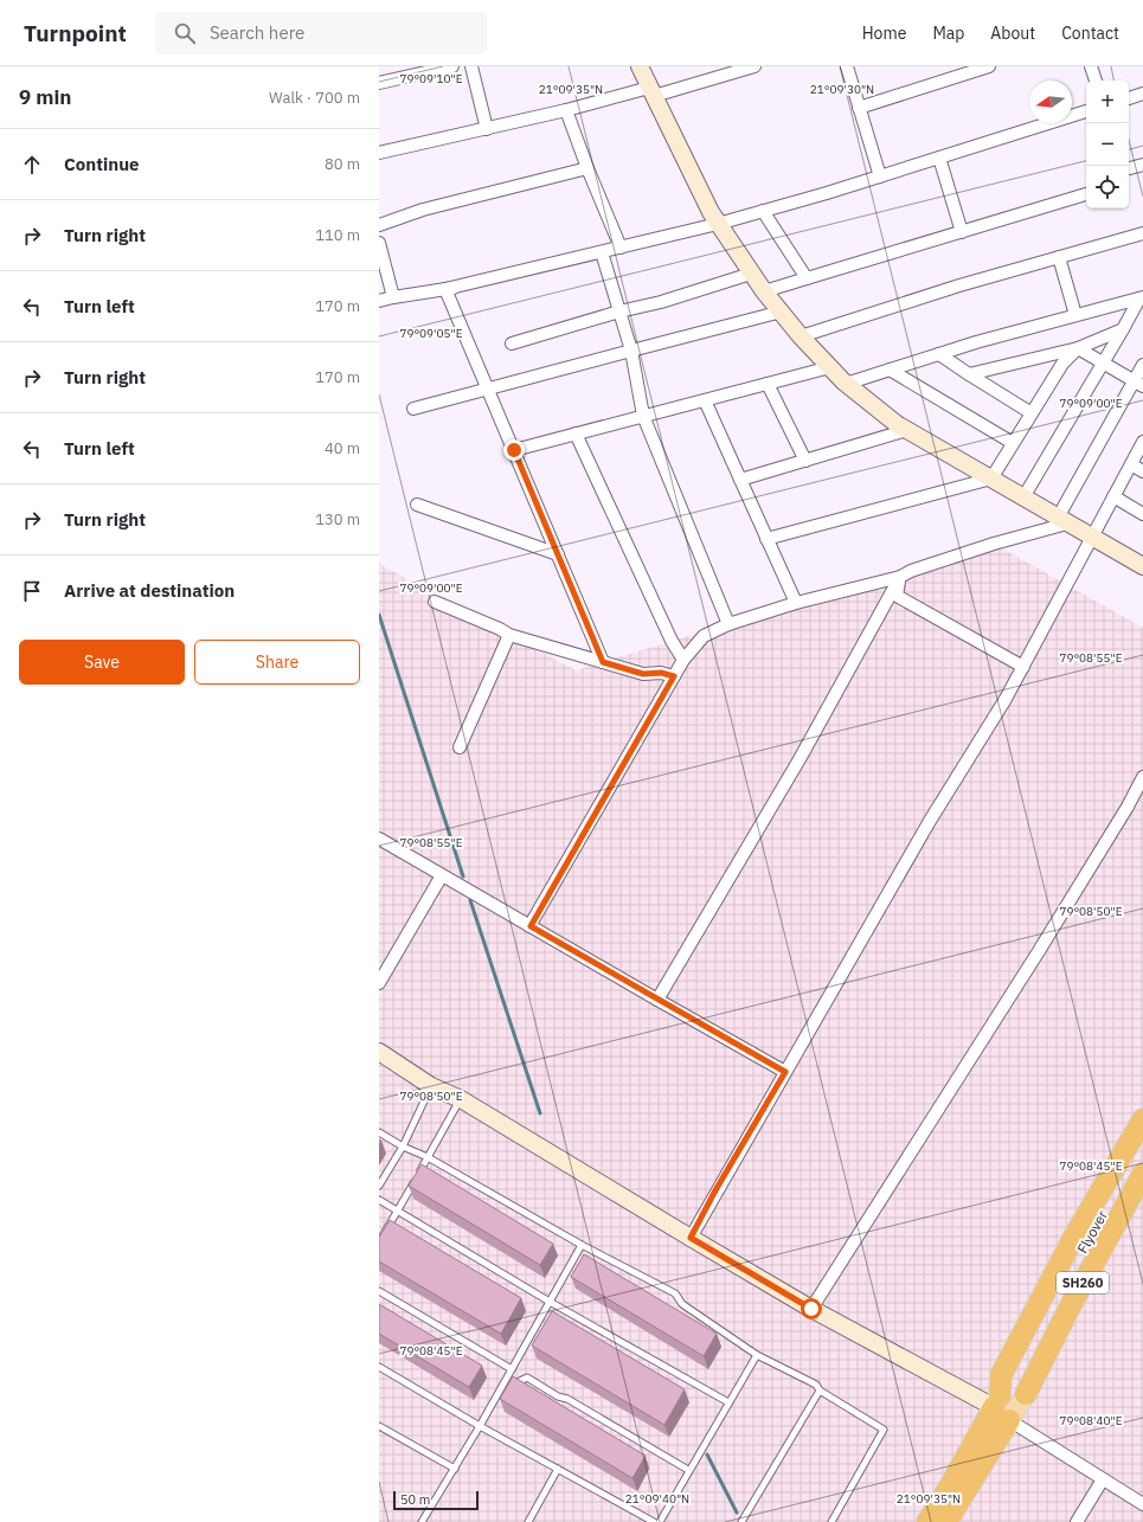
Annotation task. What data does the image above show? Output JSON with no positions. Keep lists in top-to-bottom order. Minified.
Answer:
{"streets":{"highway":["Flyover","SH260"]},"crossings":[["Flyover","SH260"]],"scale_bar":"50 m","north":"left","page":{"header":"Turnpoint","search":"Search here","nav":["Home","Map","About","Contact"],"heading":["9 min","Walk · 700 m"],"map_buttons":["+","−"],"list":[["Continue","80 m"],["Turn right","110 m"],["Turn left","170 m"],["Turn right","170 m"],["Turn left","40 m"],["Turn right","130 m"],"Arrive at destination"],"buttons":["Save","Share"],"scale":"50 m"},"coordinates":["79°09'10\"E","21°09'30\"N","21°09'35\"N","79°09'05\"E","79°09'00\"E","79°08'55\"E","79°08'50\"E","79°08'45\"E","79°08'40\"E","21°09'40\"N"]}
